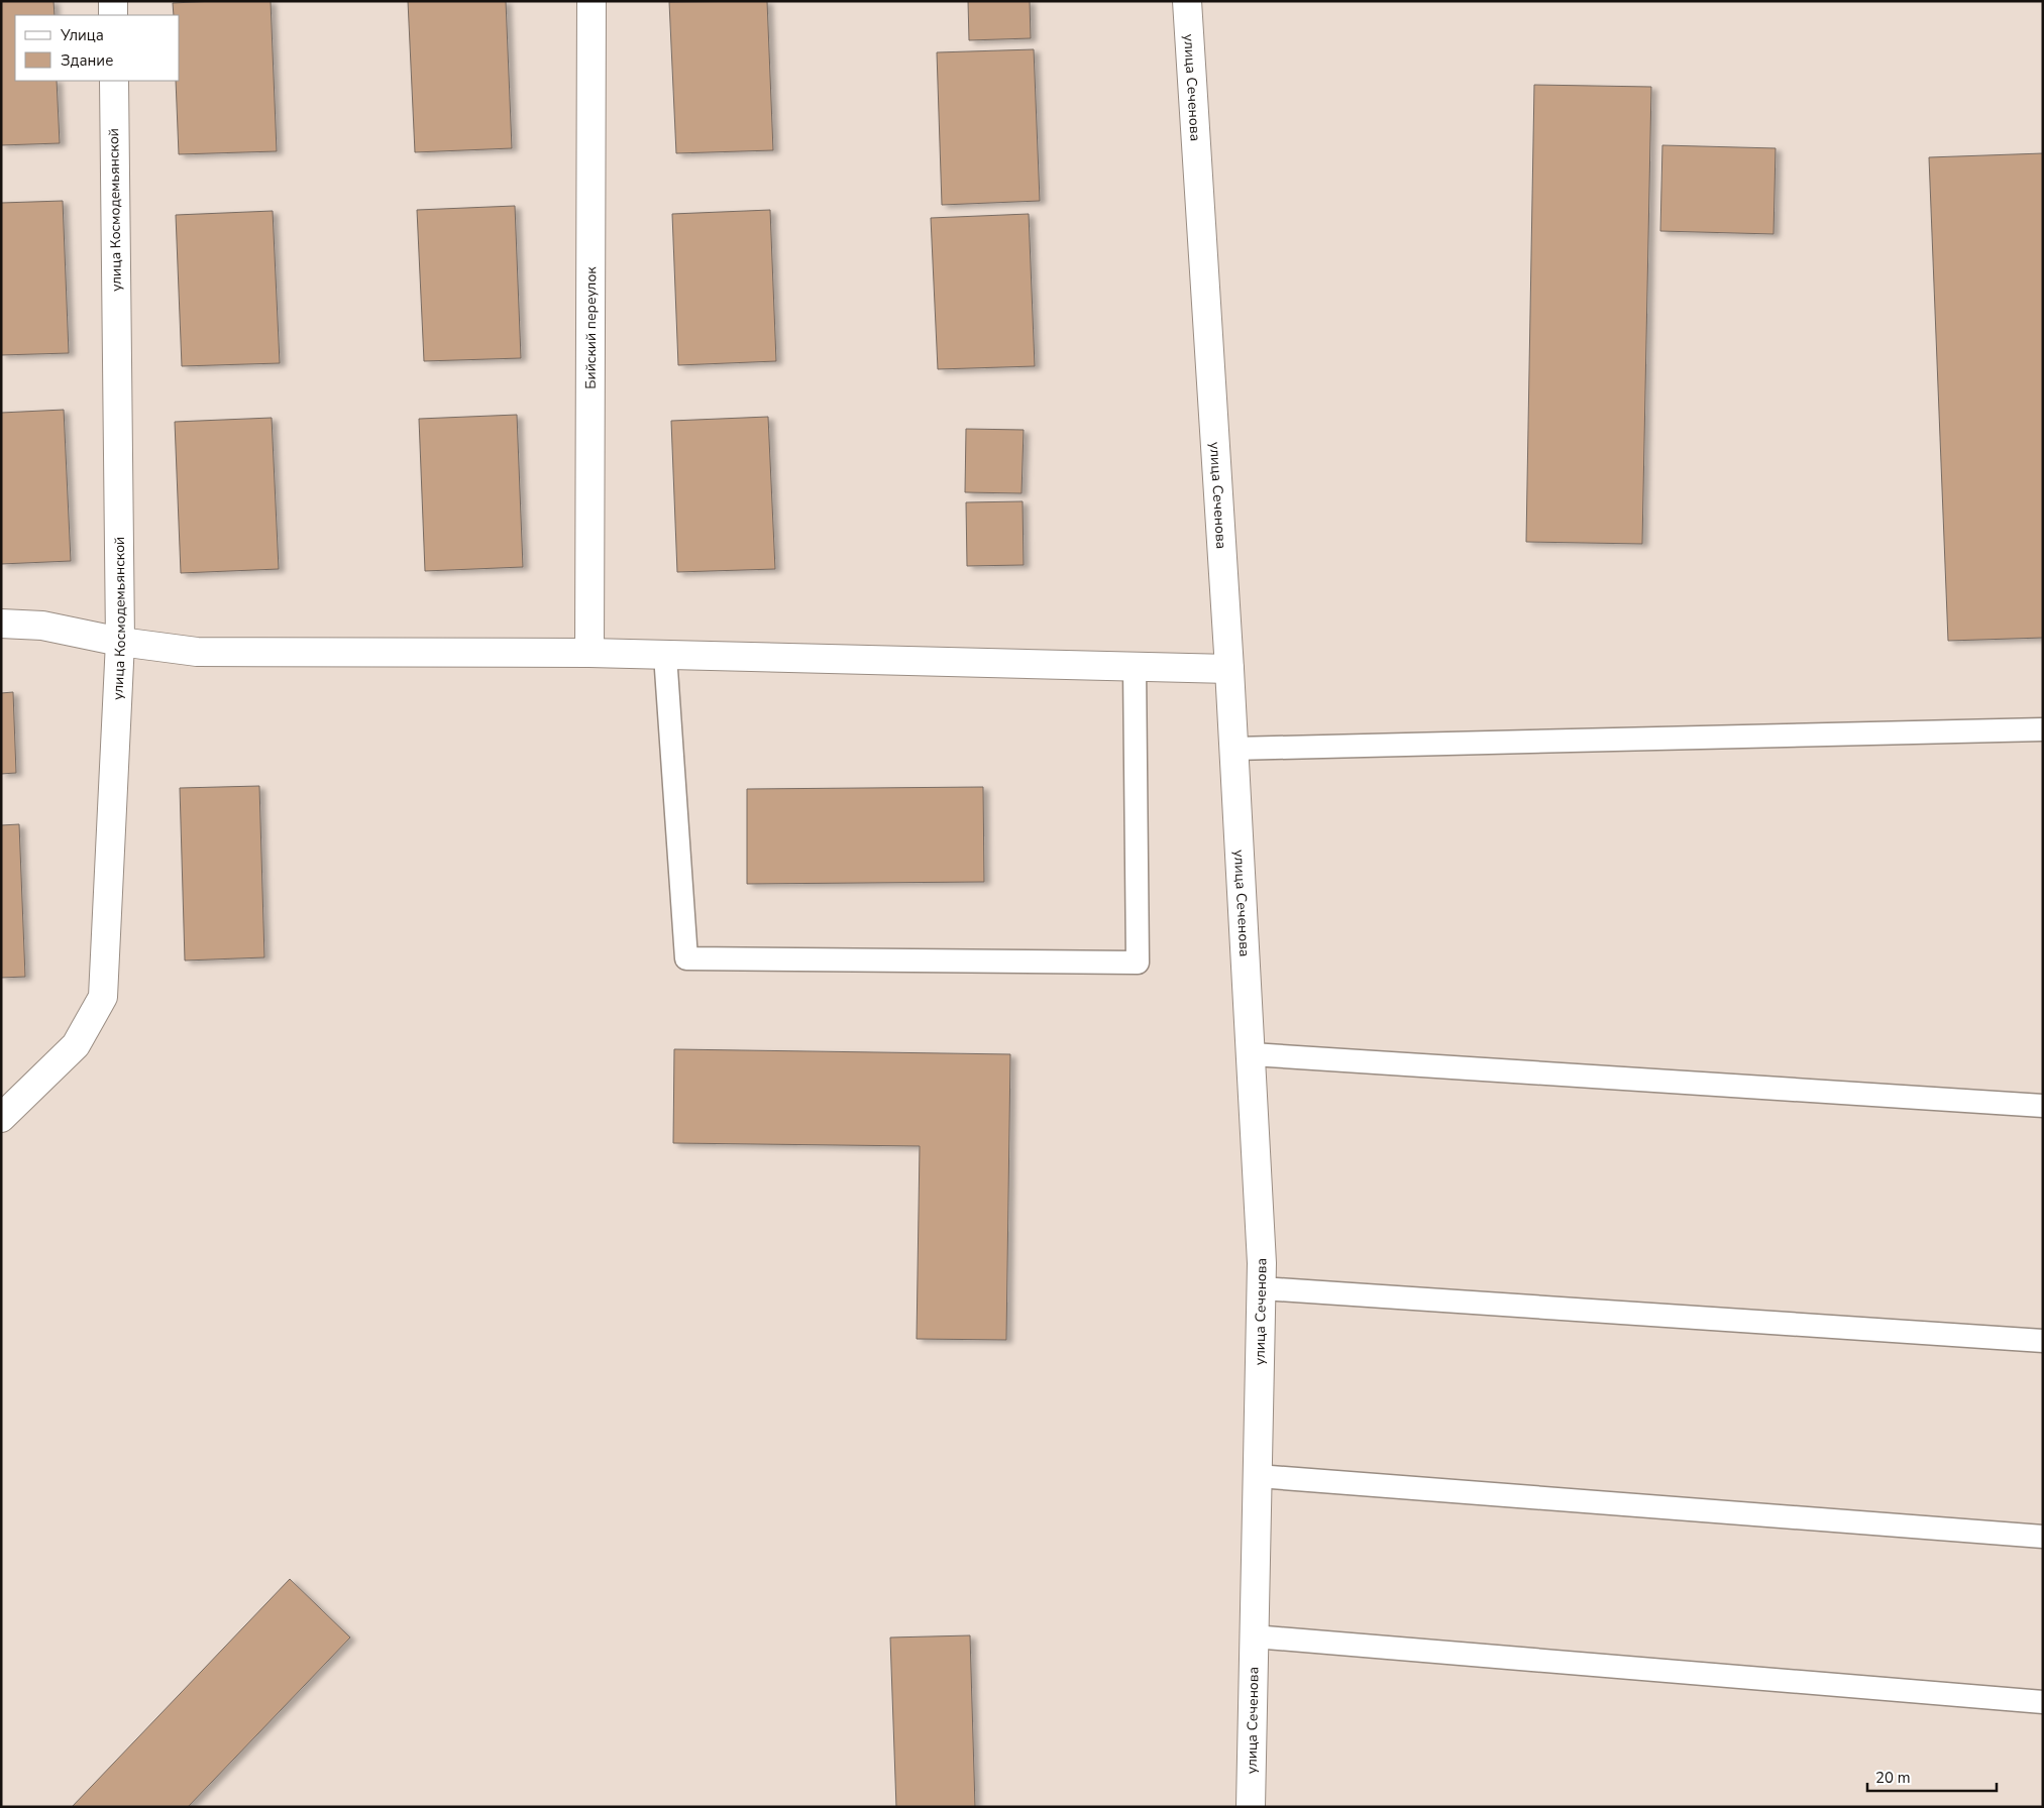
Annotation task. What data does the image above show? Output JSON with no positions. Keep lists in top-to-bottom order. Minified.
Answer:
{"streets":{"street":["улица Сеченова","улица Космодемьянской","Бийский переулок"]},"legend":["Улица","Здание"],"scale_bar":"20 m"}
